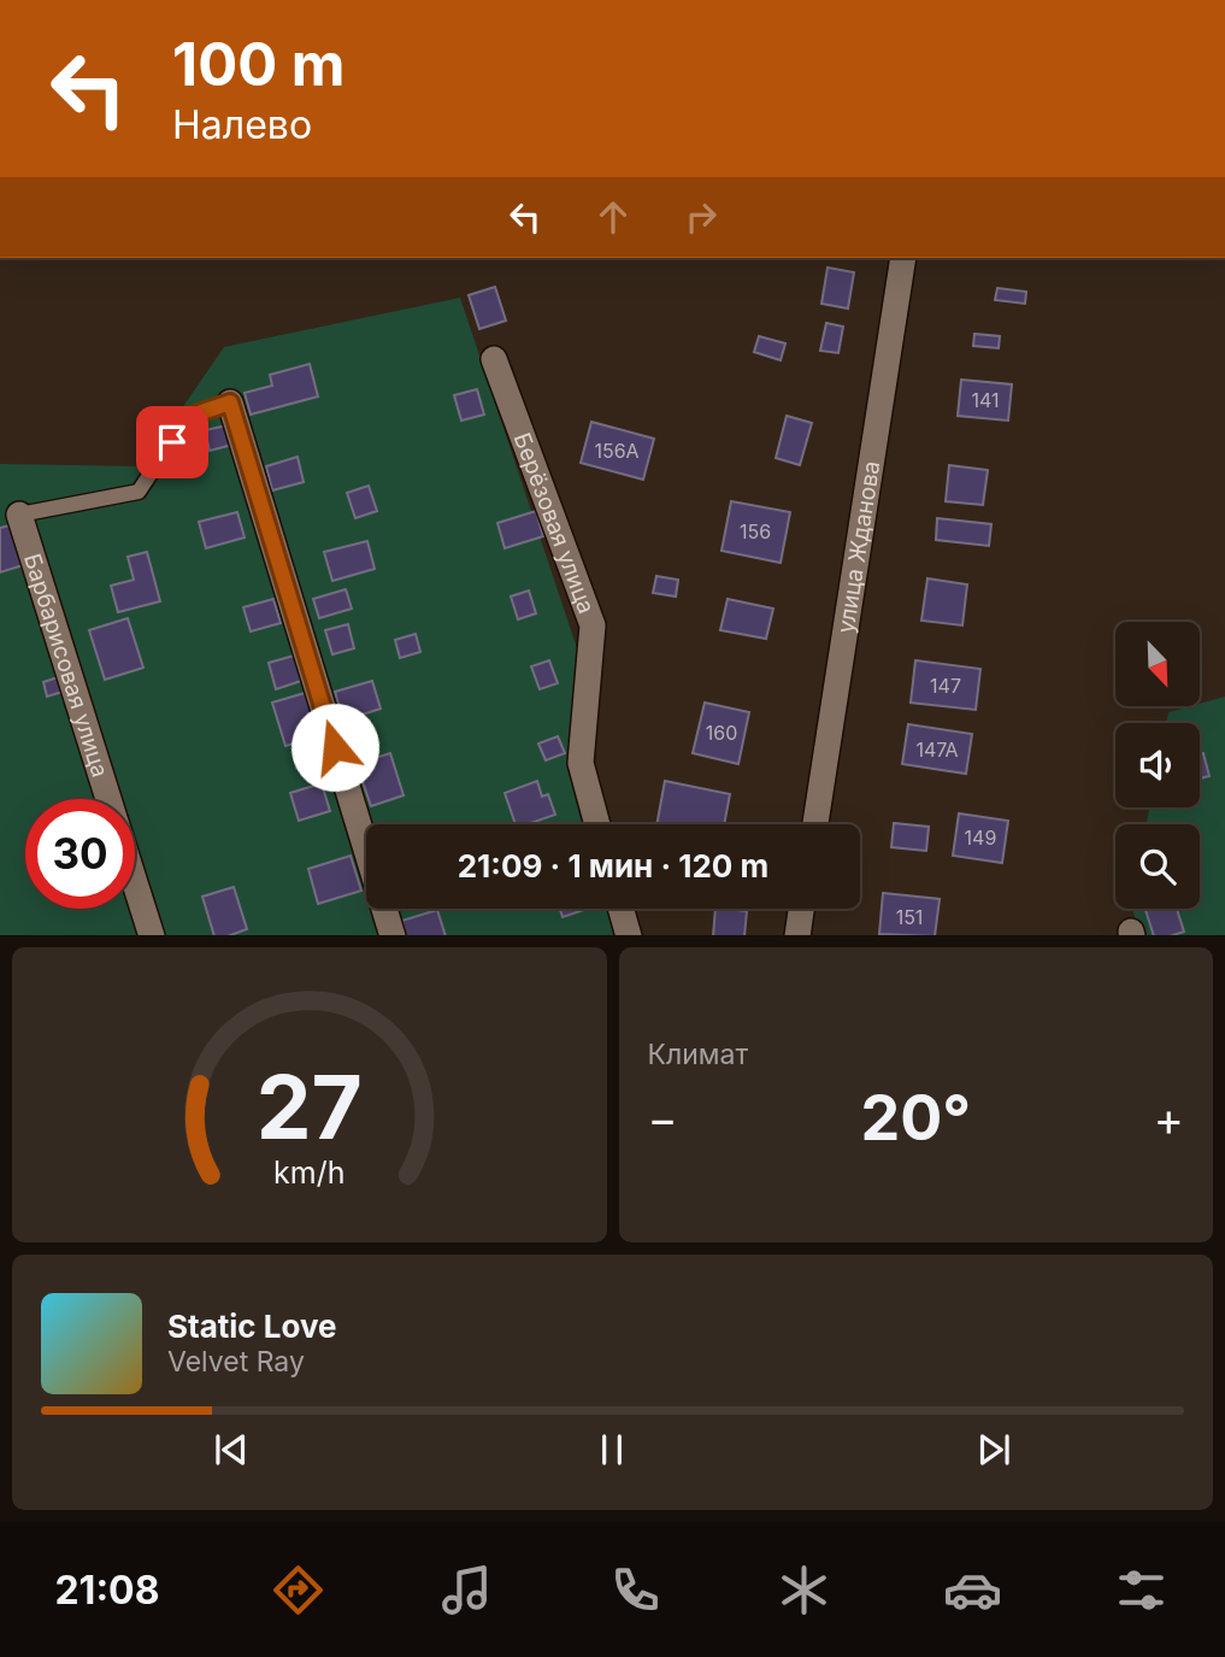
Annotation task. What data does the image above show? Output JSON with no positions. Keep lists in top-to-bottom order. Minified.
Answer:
{"streets":{"street":["Берёзовая улица","улица Жданова","Барбарисовая улица"]},"house_numbers":["141","156А","156","147","160","147А","149","151"],"north":"bottom right","page":{"turn":["100 m","Налево"],"limit":"30","trip":"21:09 · 1 мин · 120 m","tile":"Климат","heat":["−","20°","+"],"song":["Static Love","Velvet Ray"],"tabs":"21:08","gauge":["27","km/h"]}}
